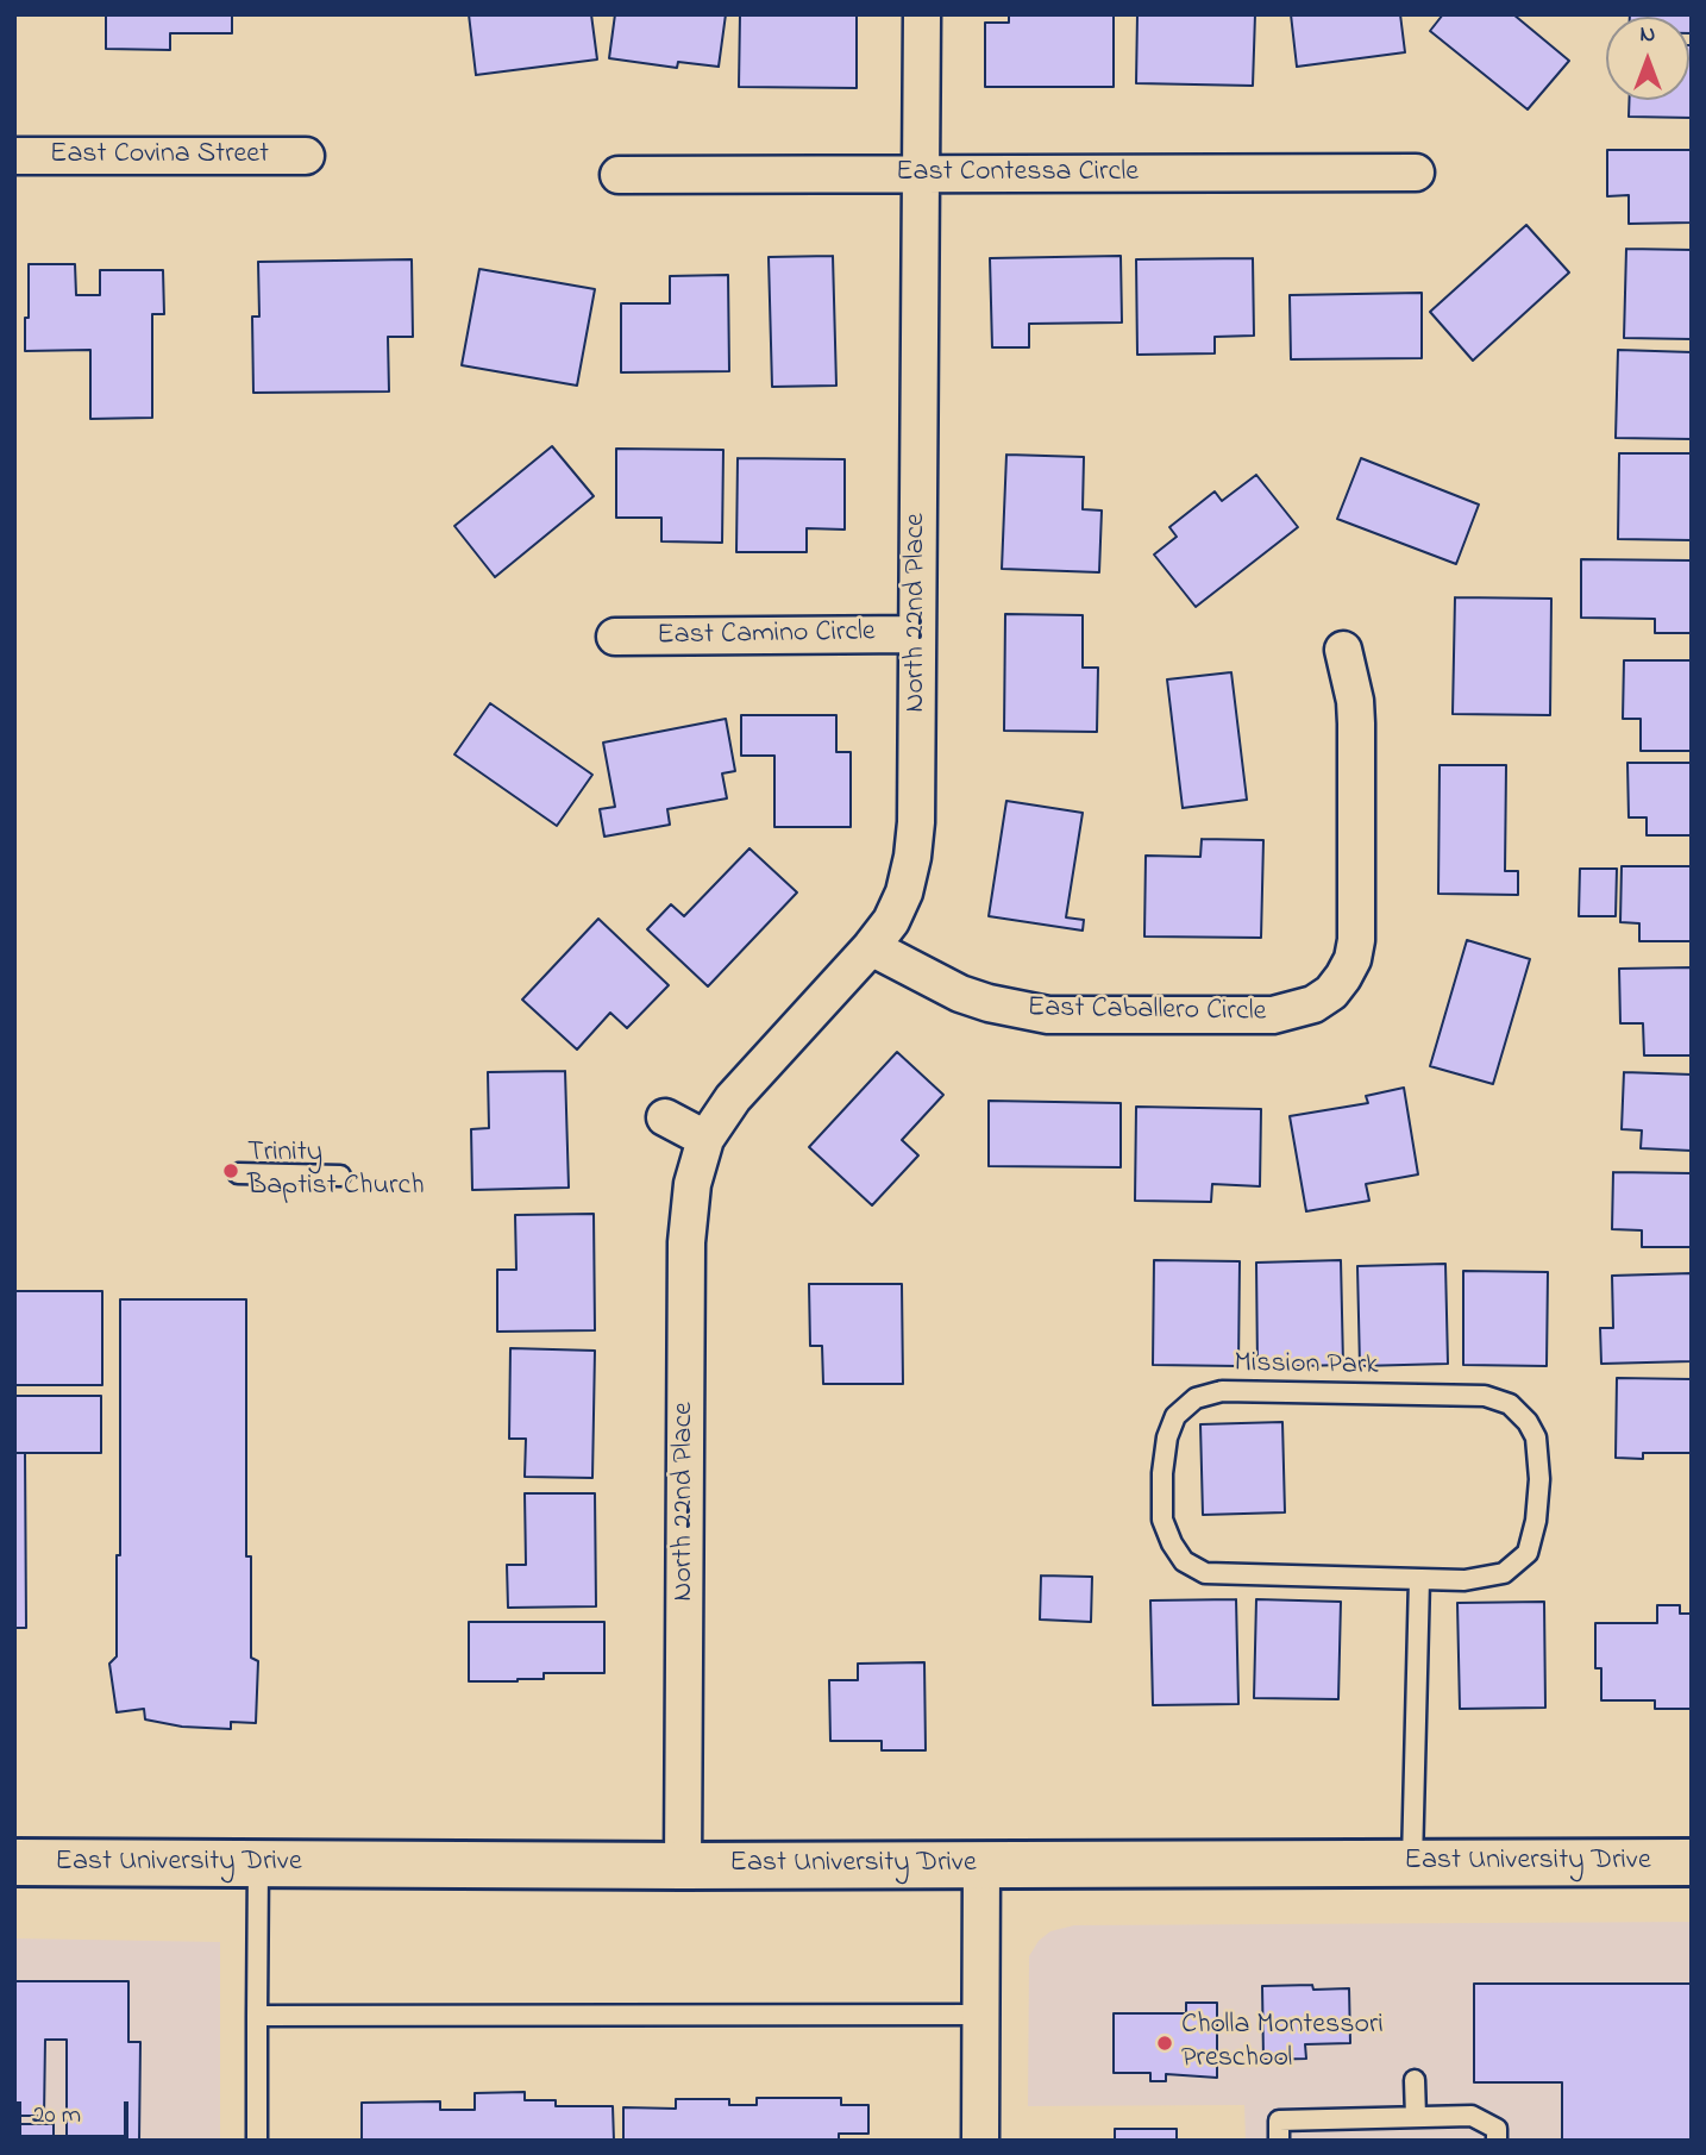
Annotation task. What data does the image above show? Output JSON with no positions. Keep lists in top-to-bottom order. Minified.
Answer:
{"streets":{"main road":["East University Drive"],"street":["East Covina Street","East Contessa Circle","North 22nd Place","East Camino Circle","East Caballero Circle"],"lane":["Mission Park"]},"crossings":[["East Contessa Circle","North 22nd Place"],["North 22nd Place","East Camino Circle"],["North 22nd Place","East Caballero Circle"],["North 22nd Place","East University Drive"]],"places":["Trinity Baptist Church","Cholla Montessori Preschool"],"scale_bar":"20 m","north":"top"}
